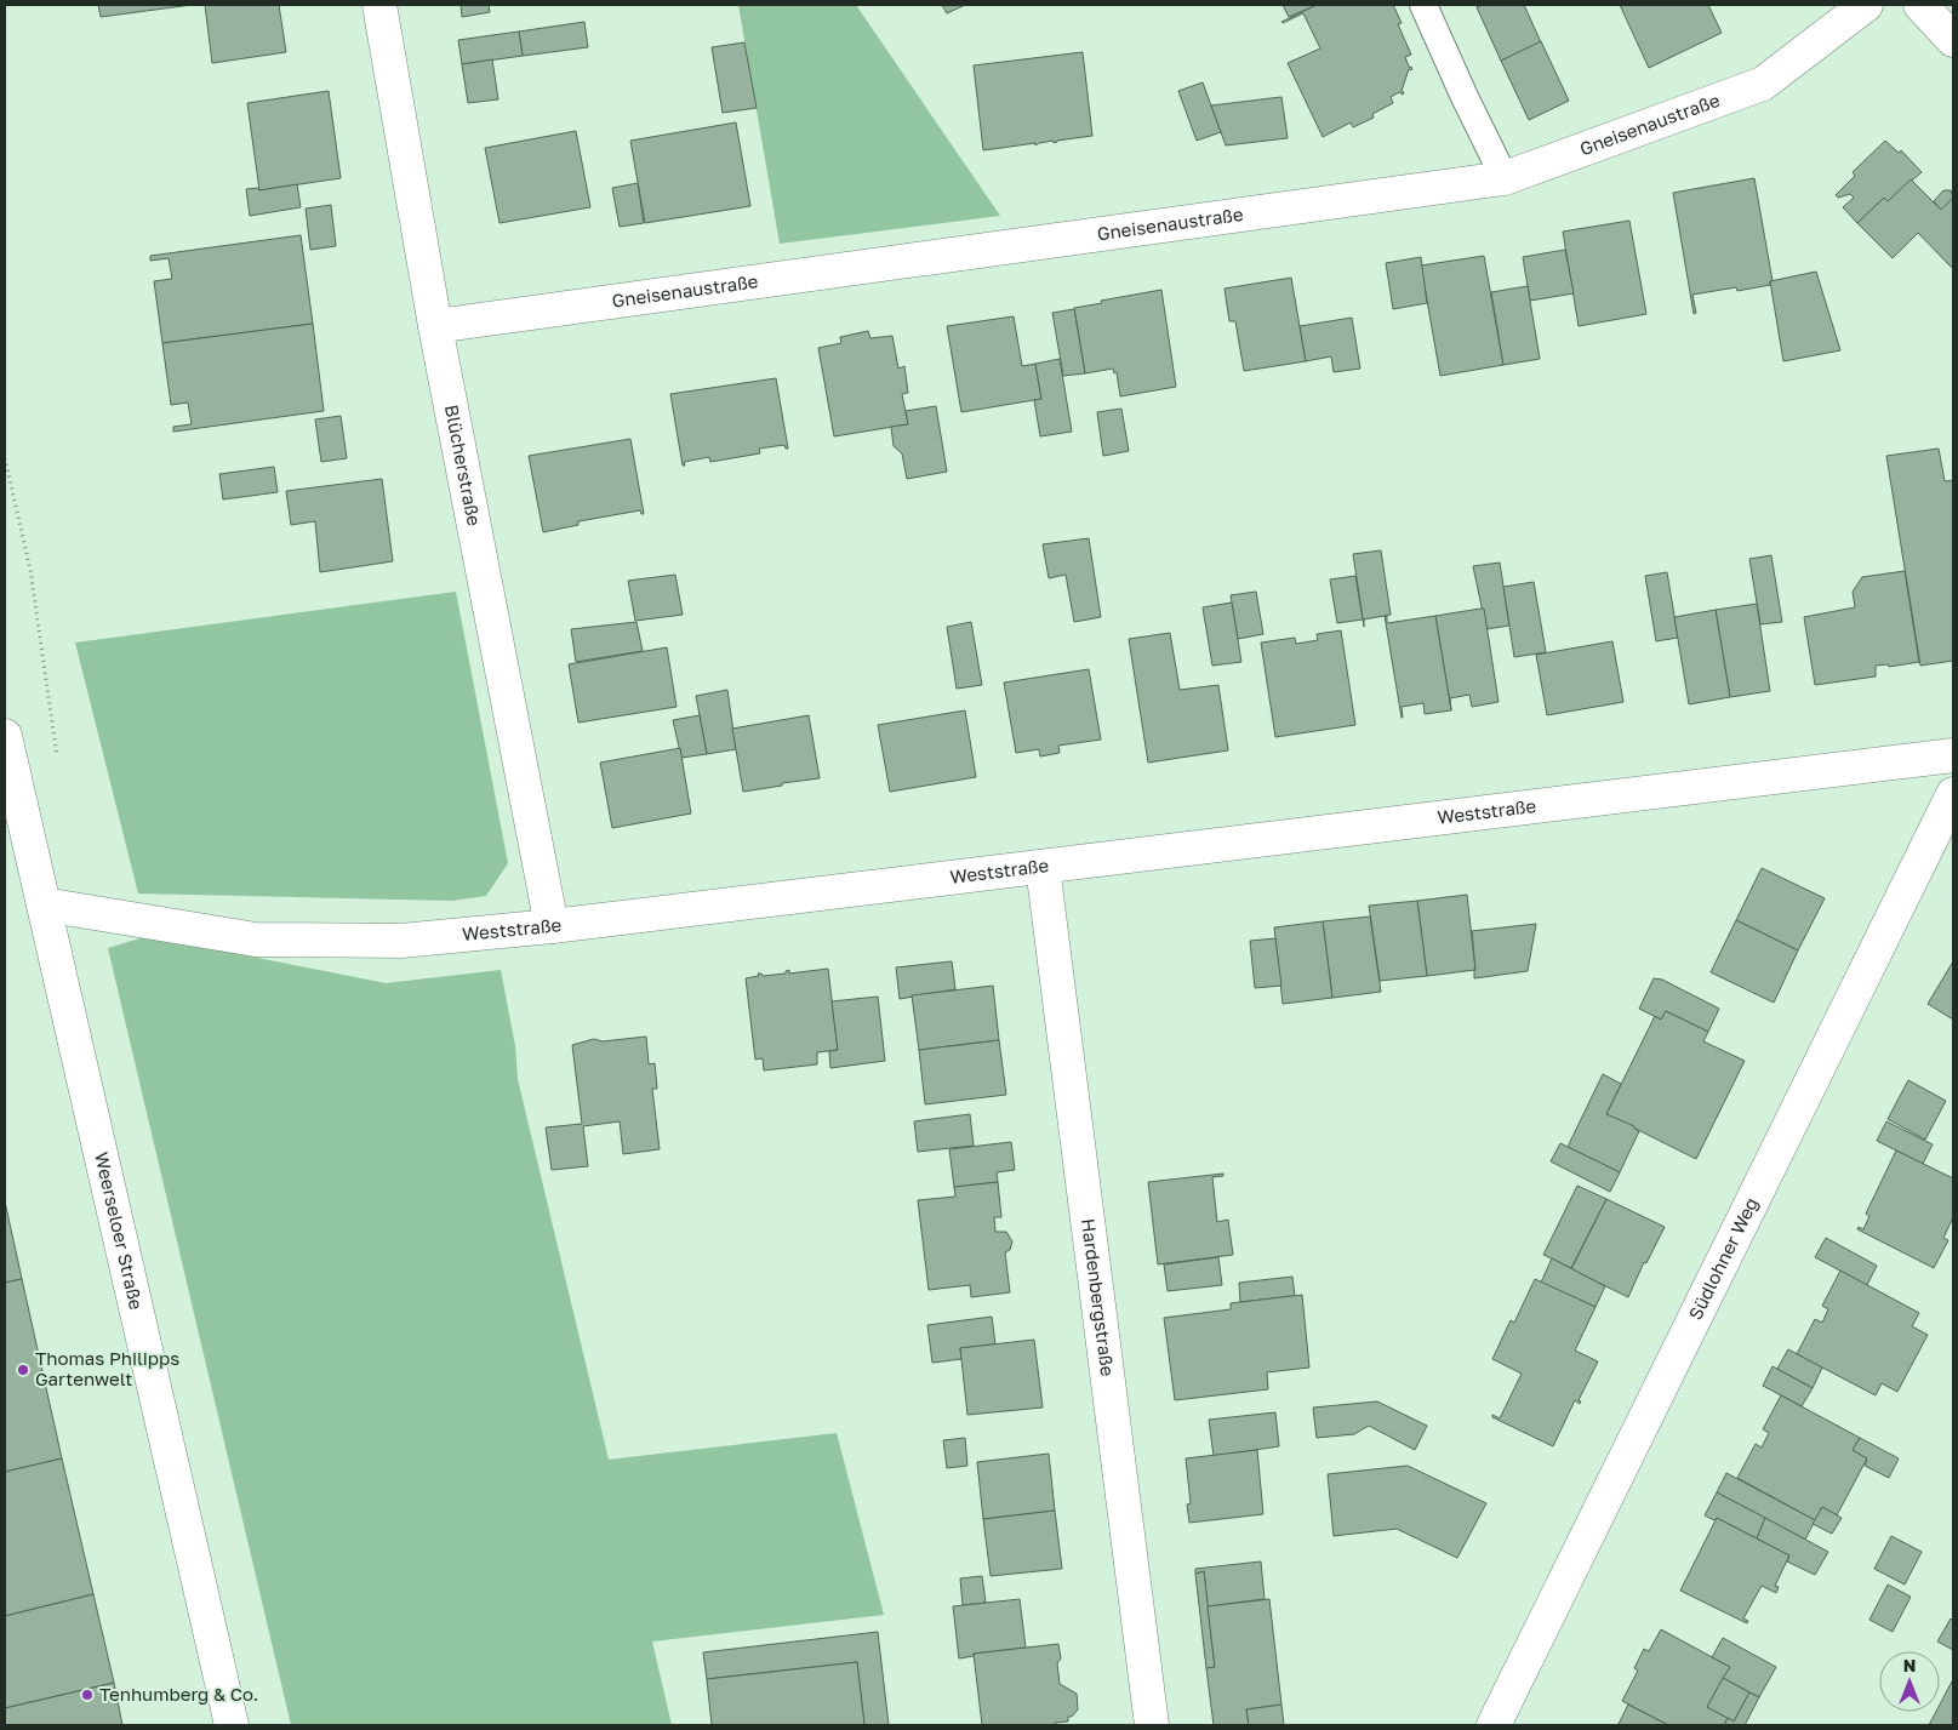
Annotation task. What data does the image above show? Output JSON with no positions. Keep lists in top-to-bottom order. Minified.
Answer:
{"streets":{"street":["Gneisenaustraße","Blücherstraße","Weststraße","Weerseloer Straße","Südlohner Weg","Hardenbergstraße"]},"crossings":[["Gneisenaustraße","Blücherstraße"],["Blücherstraße","Weststraße"],["Weststraße","Weerseloer Straße"],["Weststraße","Hardenbergstraße"]],"places":["Thomas Philipps Gartenwelt","Tenhumberg & Co."],"north":"top"}
